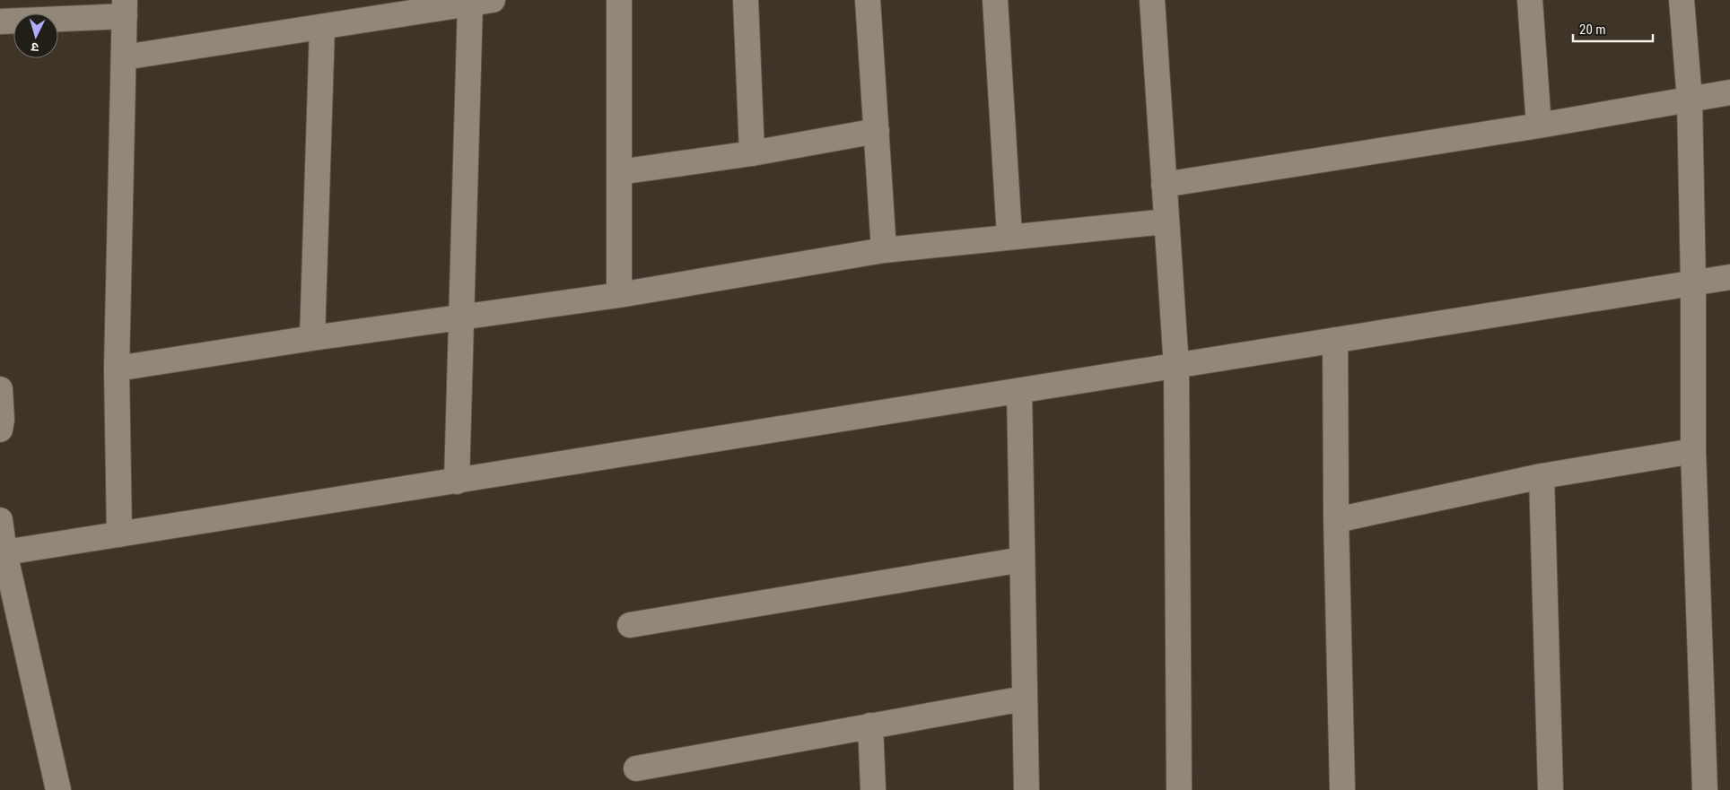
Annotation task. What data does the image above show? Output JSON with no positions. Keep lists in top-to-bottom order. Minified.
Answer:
{"scale_bar":"20 m","north":"bottom"}
